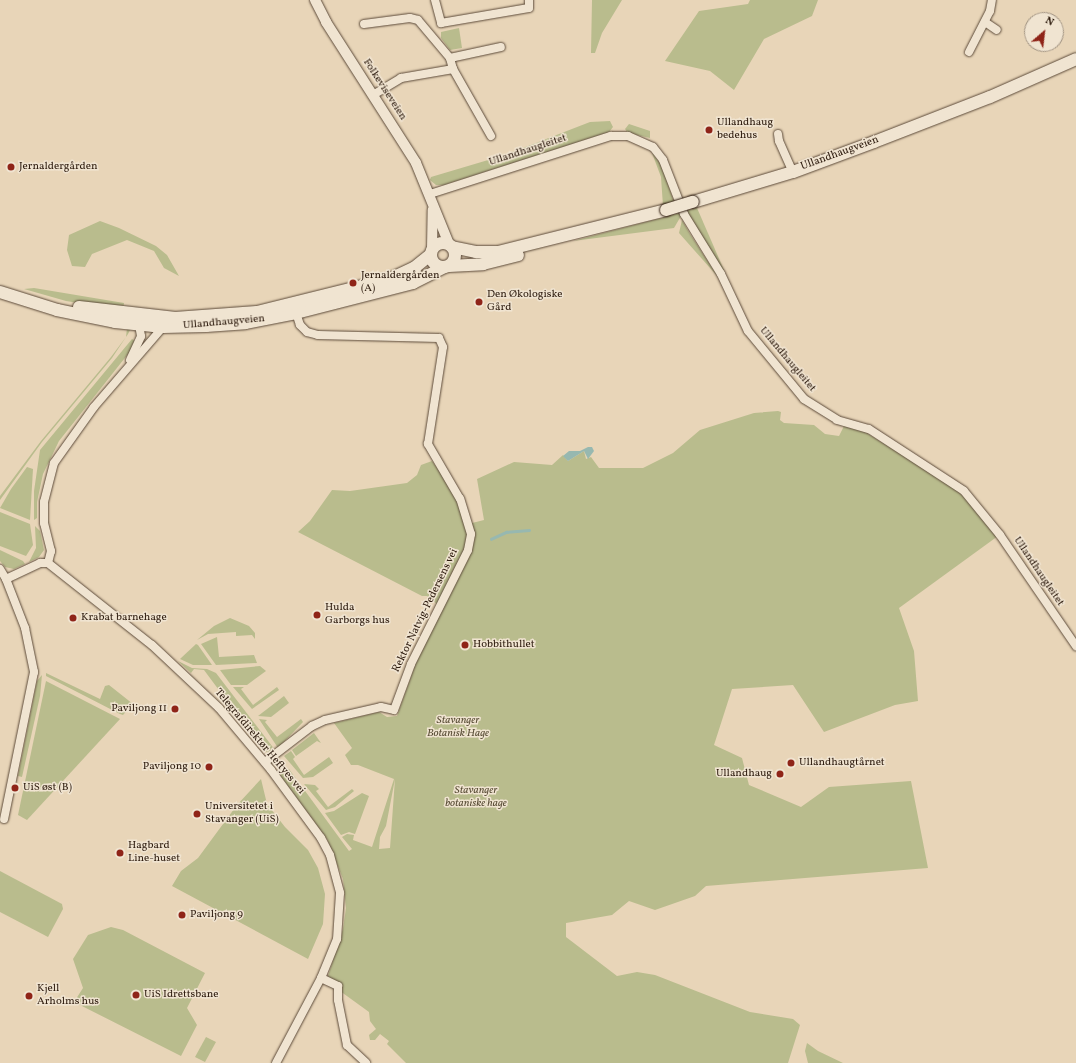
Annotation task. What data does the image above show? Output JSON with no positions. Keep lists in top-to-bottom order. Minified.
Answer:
{"streets":{"main road":["Ullandhaugveien"],"street":["Folkeviseveien","Ullandhaugleitet","Rektor Natvig-Pedersens vei","Telegrafdirektør Heftyes vei"]},"crossings":[["Folkeviseveien","Ullandhaugleitet"],["Folkeviseveien","Ullandhaugveien"],["Ullandhaugveien","Rektor Natvig-Pedersens vei"],["Rektor Natvig-Pedersens vei","Telegrafdirektør Heftyes vei"]],"parks":["Stavanger Botanisk Hage","Stavanger botaniske hage"],"places":["Ullandhaug bedehus","Jernaldergården","Jernaldergården (A)","Den Økologiske Gård","Hulda Garborgs hus","Krabat barnehage","Hobbithullet","Paviljong 11","Ullandhaugtårnet","Paviljong 10","Ullandhaug","UiS øst (B)","Universitetet i Stavanger (UiS)","Hagbard Line-huset","Paviljong 9","UiS Idrettsbane","Kjell Arholms hus"],"north":"top right"}
